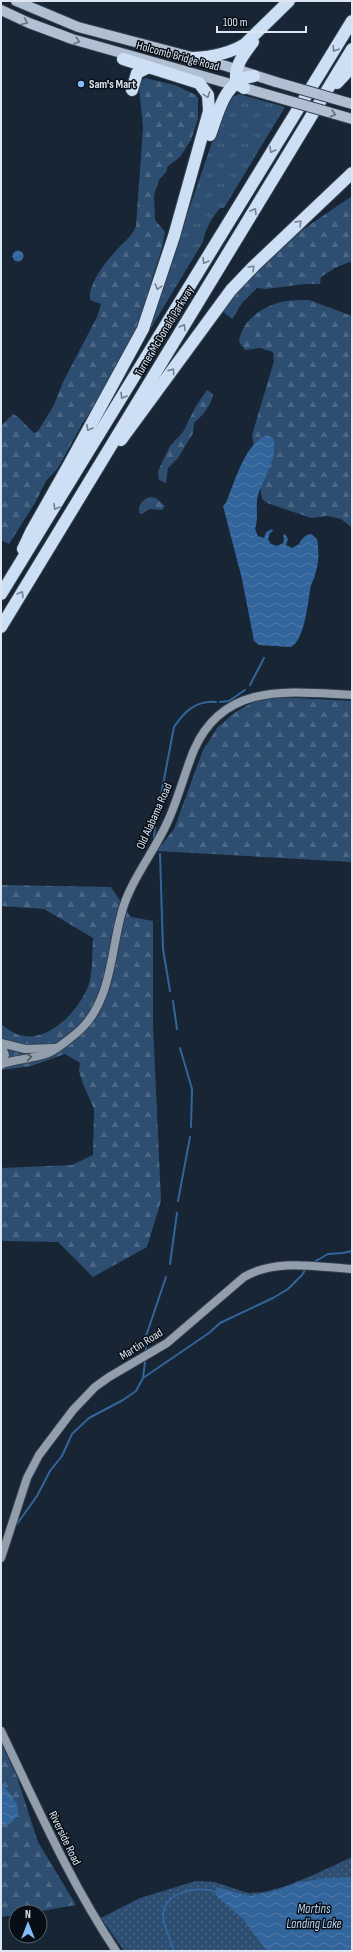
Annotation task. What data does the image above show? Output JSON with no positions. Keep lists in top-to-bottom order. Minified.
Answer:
{"streets":{"highway":["Turner McDonald Parkway"],"main road":["Holcomb Bridge Road"],"street":["Old Alabama Road","Martin Road","Riverside Road"]},"water":["Martins Landing Lake"],"places":["Sam's Mart"],"scale_bar":"100 m","north":"top"}
